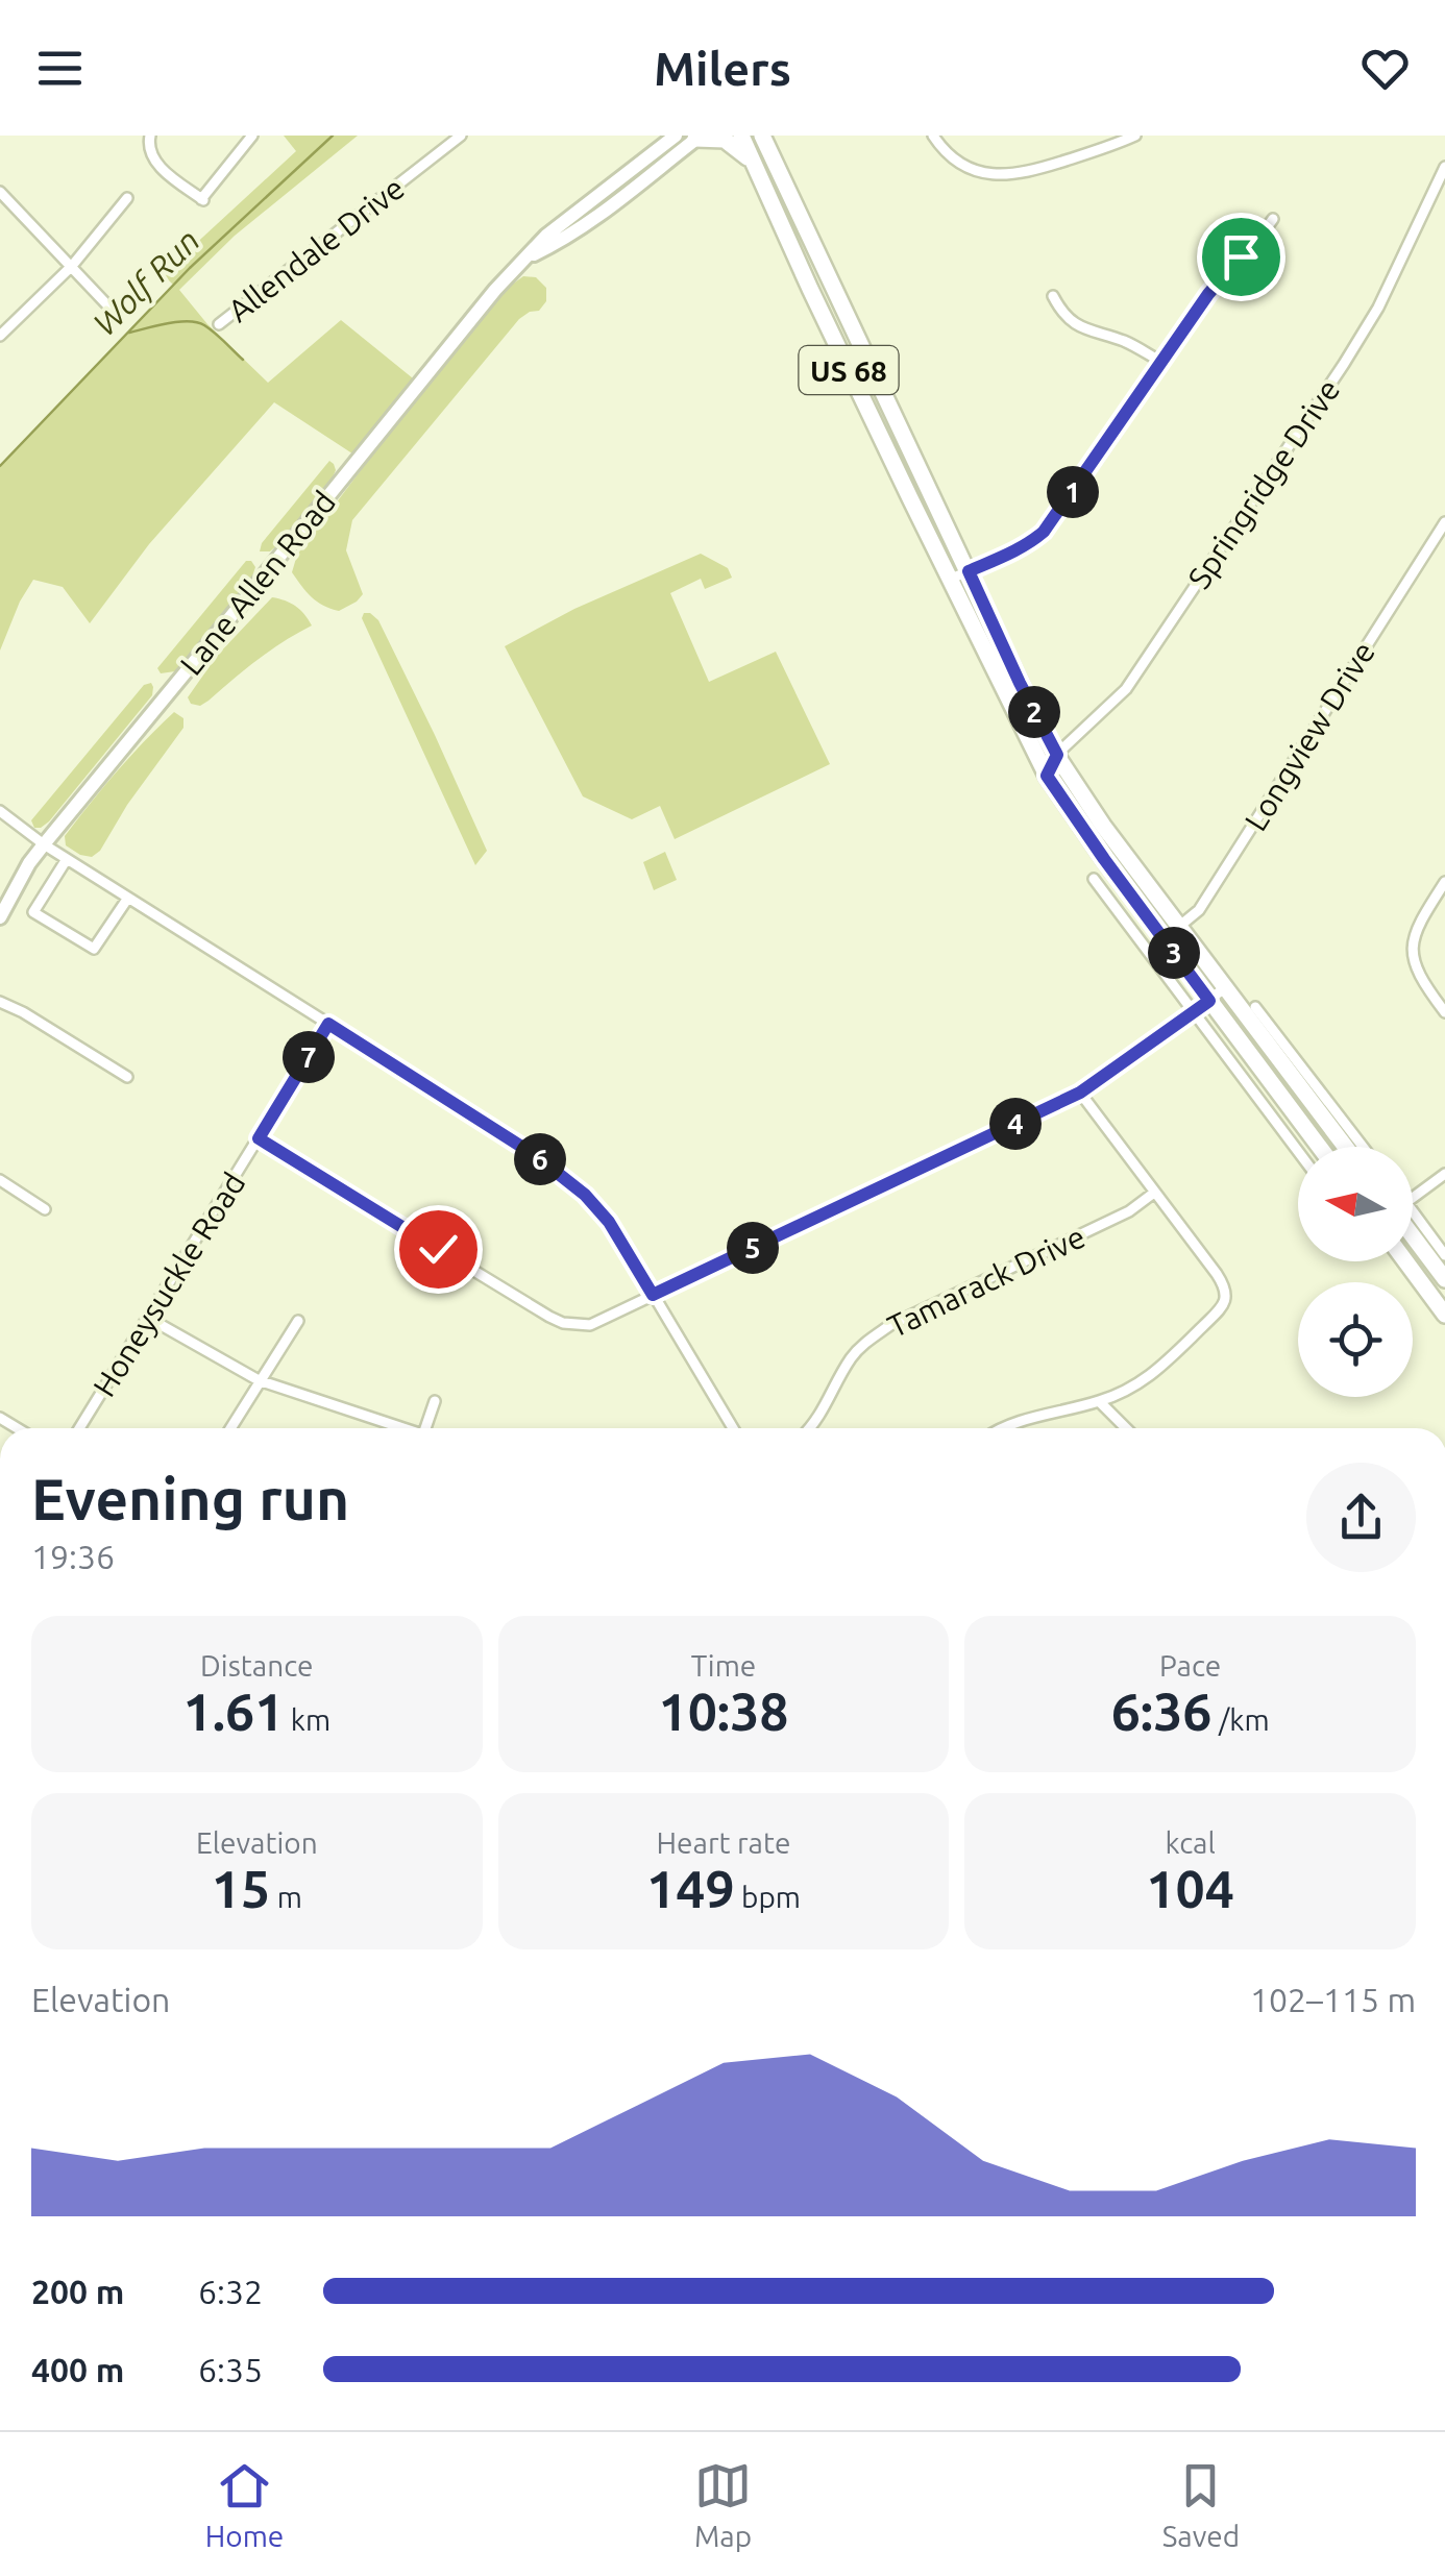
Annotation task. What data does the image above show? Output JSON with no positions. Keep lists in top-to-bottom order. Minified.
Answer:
{"streets":{"main road":["US 68","Lane Allen Road"],"street":["Allendale Drive","Springridge Drive","Longview Drive","Tamarack Drive","Honeysuckle Road"]},"crossings":[["US 68","Springridge Drive"],["US 68","Longview Drive"]],"water":["Wolf Run"],"north":"left","page":{"header":"Milers","pins":["1","2","3","7","4","6","5"],"heading":["Evening run","19:36"],"stats":[["Distance","1.61 km"],["Time","10:38"],["Pace","6:36 /km"],["Elevation","15 m"],["Heart rate","149 bpm"],["kcal","104"]],"chart":["Elevation","102–115 m"],"list":[{"name":"200 m","note":"6:32"},{"name":"400 m","note":"6:35"}],"tabs":["Home","Map","Saved"]}}
